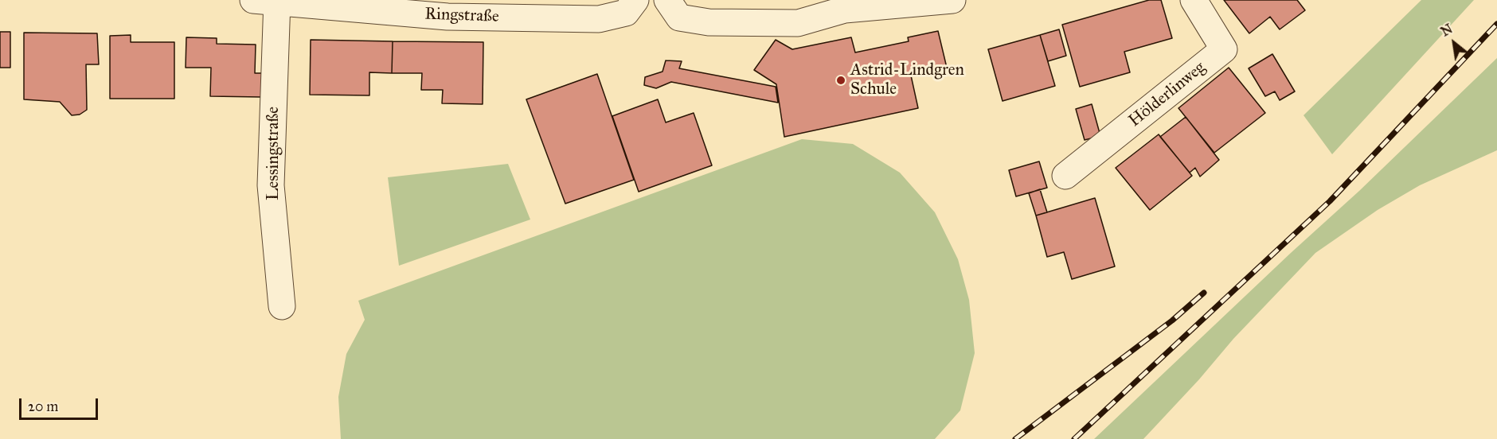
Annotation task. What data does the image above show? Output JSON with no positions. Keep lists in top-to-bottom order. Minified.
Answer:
{"streets":{"street":["Ringstraße","Hölderlinweg","Lessingstraße"]},"crossings":[["Ringstraße","Lessingstraße"]],"places":["Astrid-Lindgren Schule"],"scale_bar":"20 m","north":"top left"}
